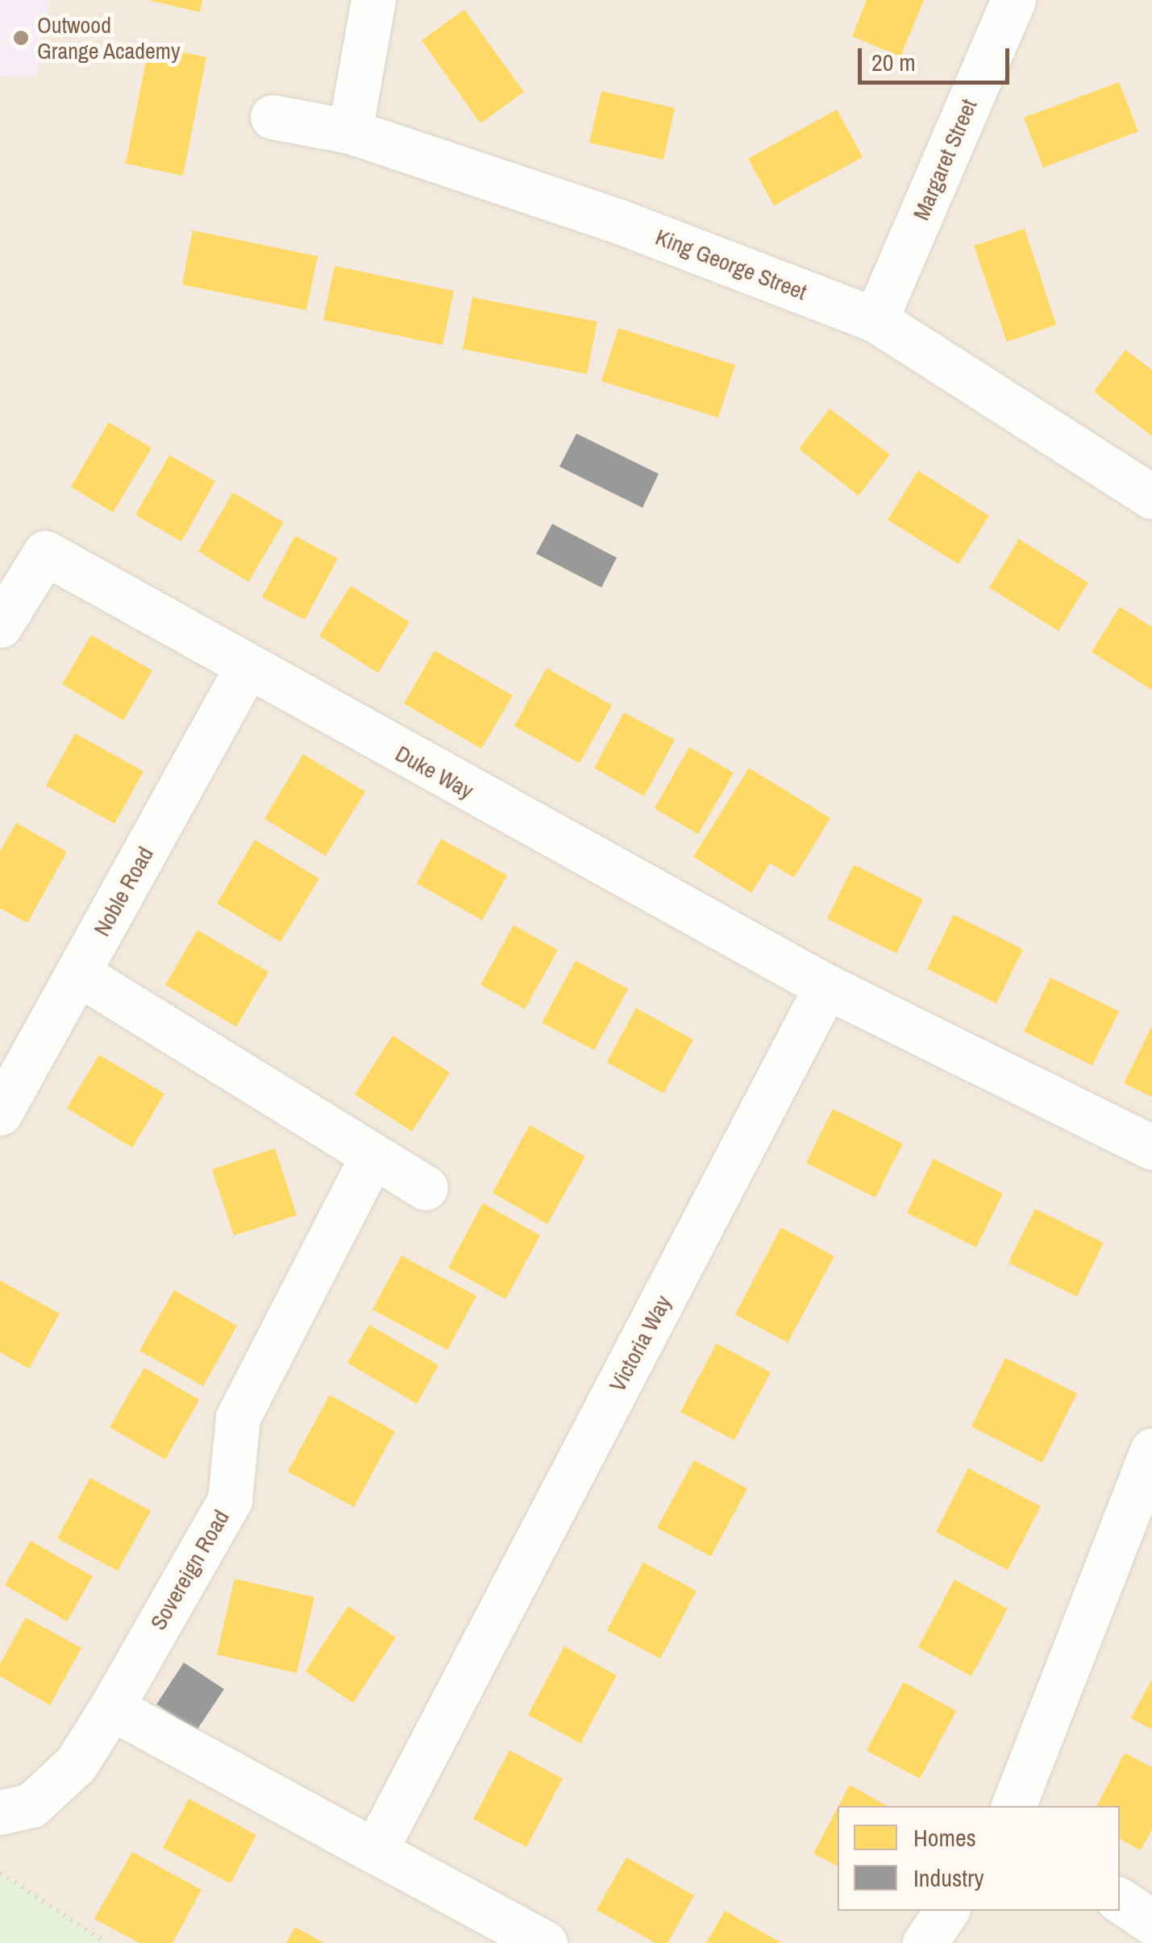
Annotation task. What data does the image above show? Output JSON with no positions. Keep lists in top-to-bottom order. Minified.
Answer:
{"streets":{"street":["Margaret Street","King George Street","Duke Way","Noble Road","Victoria Way","Sovereign Road"]},"crossings":[["Margaret Street","King George Street"],["Duke Way","Noble Road"],["Duke Way","Victoria Way"]],"places":["Outwood Grange Academy"],"legend":["Homes","Industry"],"scale_bar":"20 m"}
